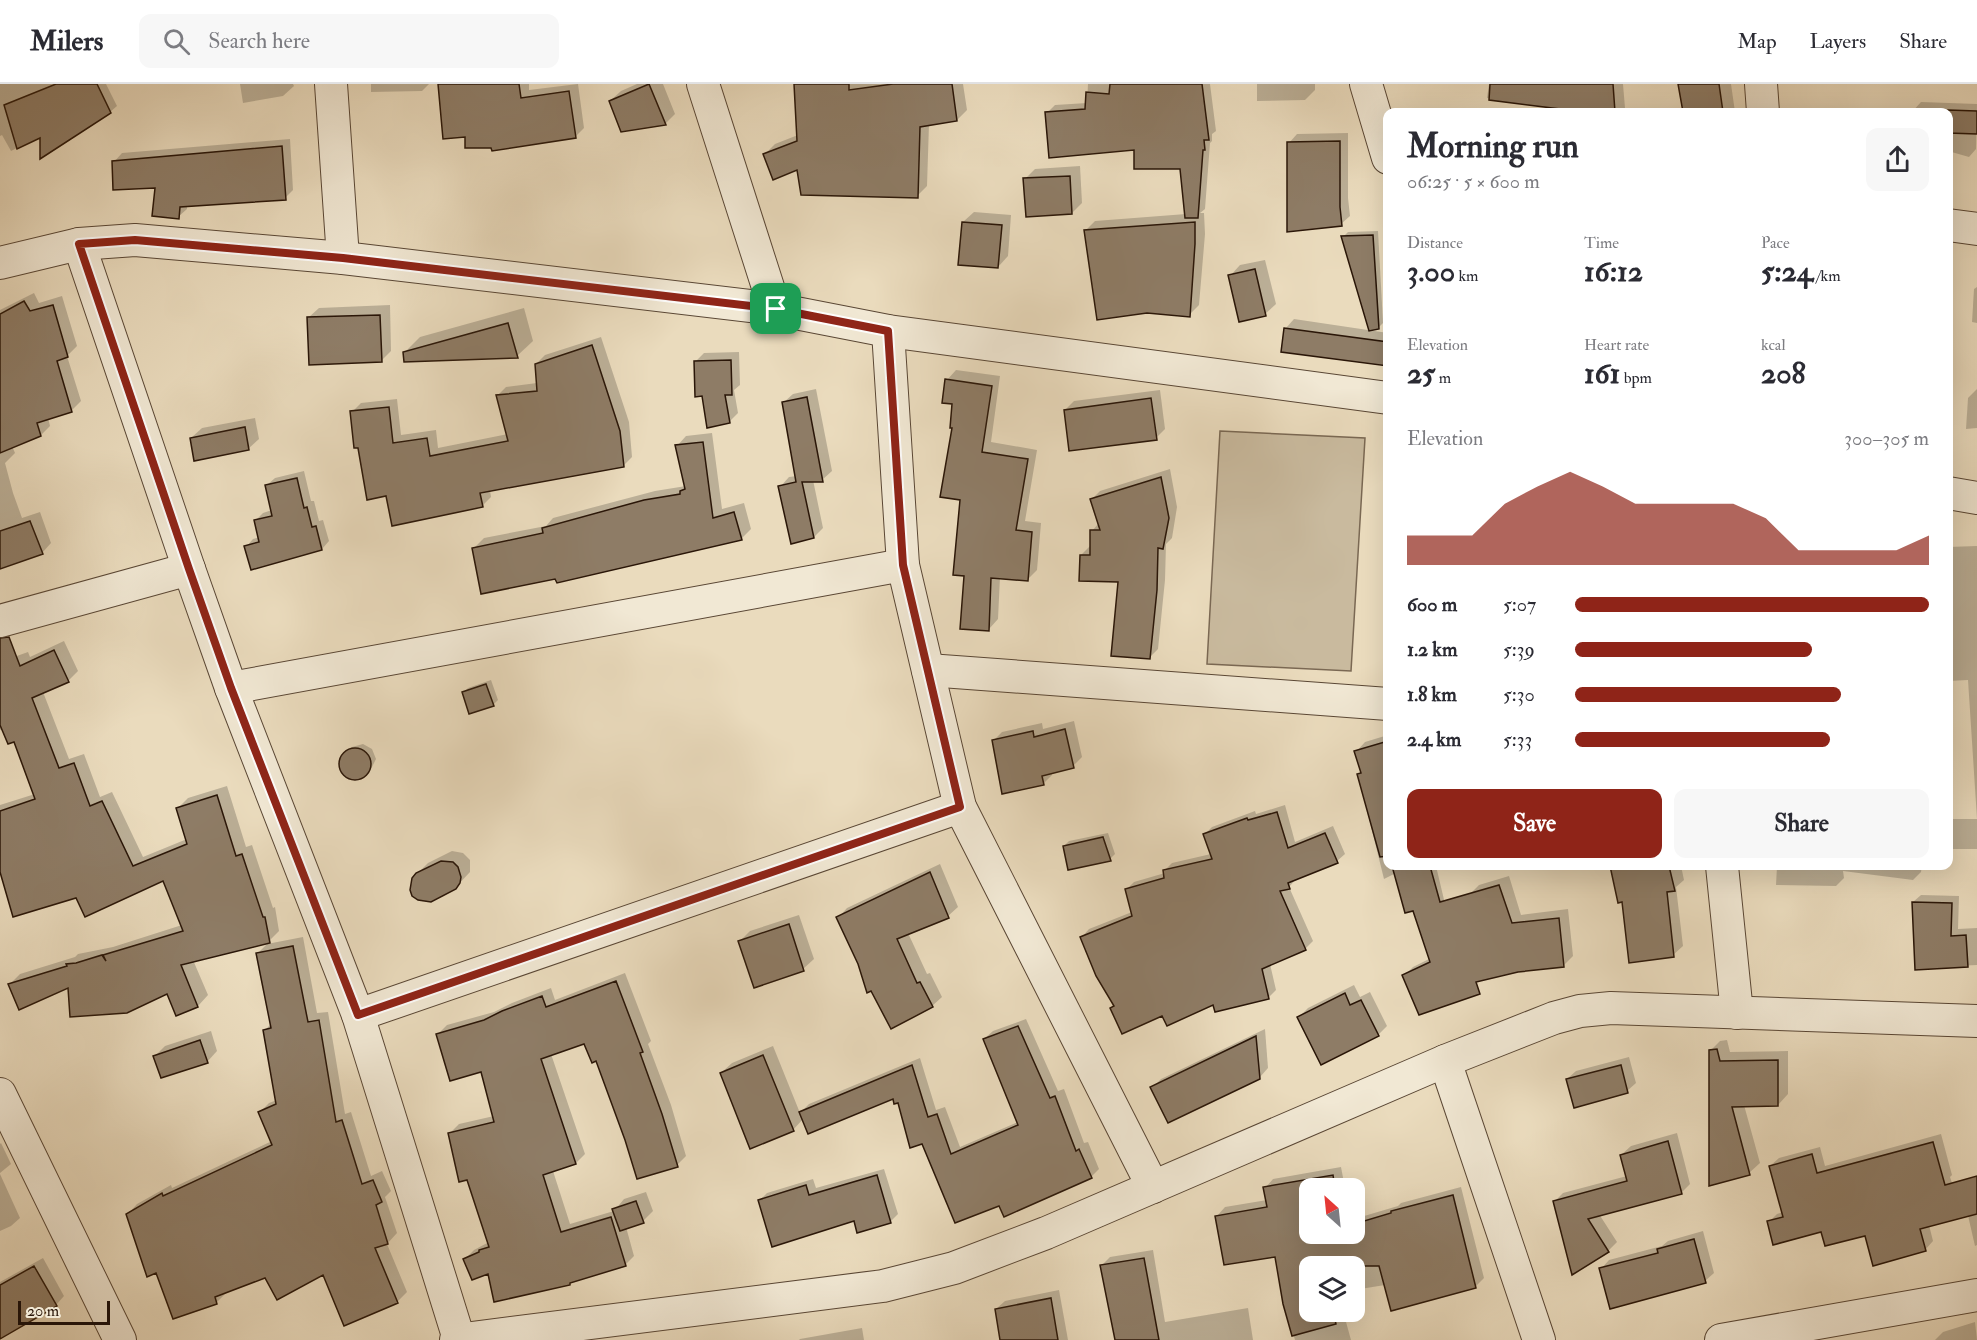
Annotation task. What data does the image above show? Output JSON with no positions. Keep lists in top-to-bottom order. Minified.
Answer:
{"scale_bar":"20 m","north":"top left","page":{"header":"Milers","search":"Search here","nav":["Map","Layers","Share"],"heading":["Morning run","06:25 · 5 × 600 m"],"stats":[["Distance","3.00 km"],["Time","16:12"],["Pace","5:24 /km"],["Elevation","25 m"],["Heart rate","161 bpm"],["kcal","208"]],"chart":["Elevation","300–305 m"],"list":[{"name":"600 m","note":"5:07"},{"name":"1.2 km","note":"5:39"},{"name":"1.8 km","note":"5:30"},{"name":"2.4 km","note":"5:33"}],"buttons":["Save","Share"],"scale":"20 m"}}
